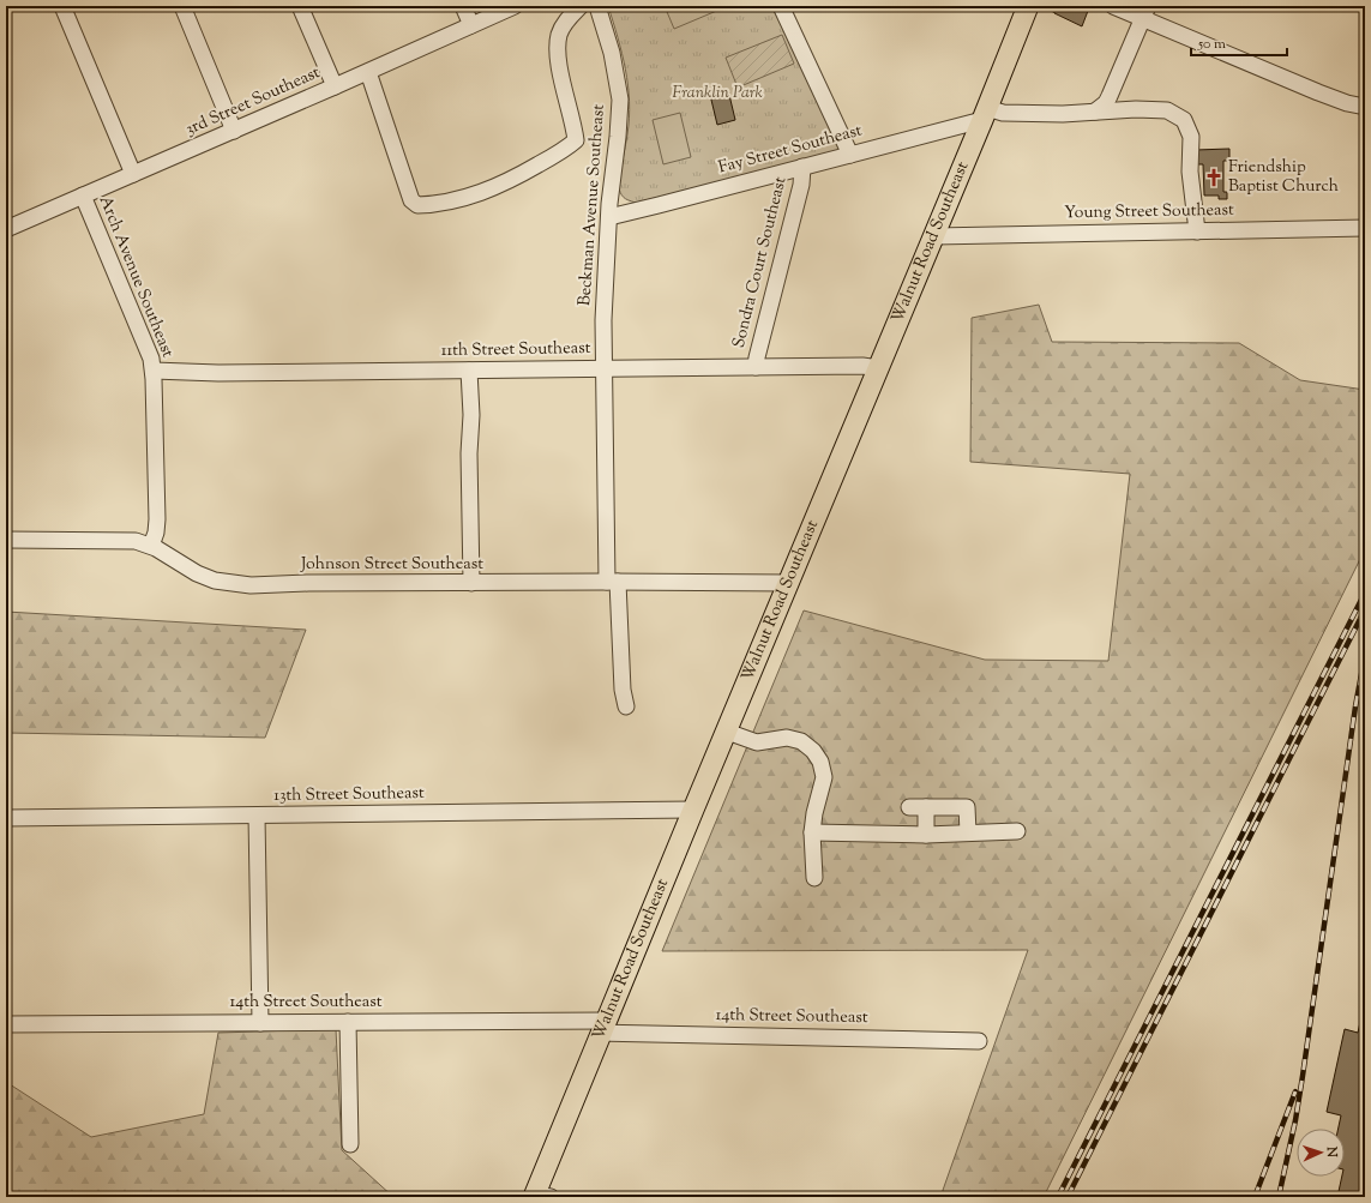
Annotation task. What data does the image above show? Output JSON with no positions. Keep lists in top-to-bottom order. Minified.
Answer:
{"streets":{"main road":["Walnut Road Southeast"],"street":["3rd Street Southeast","Fay Street Southeast","Beckman Avenue Southeast","Young Street Southeast","Sondra Court Southeast","Arch Avenue Southeast","11th Street Southeast","Johnson Street Southeast","13th Street Southeast","14th Street Southeast"]},"crossings":[["3rd Street Southeast","Arch Avenue Southeast"],["Fay Street Southeast","Beckman Avenue Southeast"],["Fay Street Southeast","Walnut Road Southeast"],["Fay Street Southeast","Sondra Court Southeast"],["Beckman Avenue Southeast","11th Street Southeast"],["Beckman Avenue Southeast","Johnson Street Southeast"],["Young Street Southeast","Walnut Road Southeast"],["Walnut Road Southeast","11th Street Southeast"],["Walnut Road Southeast","Johnson Street Southeast"],["Walnut Road Southeast","13th Street Southeast"],["Walnut Road Southeast","14th Street Southeast"],["Sondra Court Southeast","11th Street Southeast"],["Arch Avenue Southeast","11th Street Southeast"],["Arch Avenue Southeast","Johnson Street Southeast"]],"parks":["Franklin Park"],"places":{"church":["Friendship Baptist Church"]},"scale_bar":"50 m","north":"right"}
